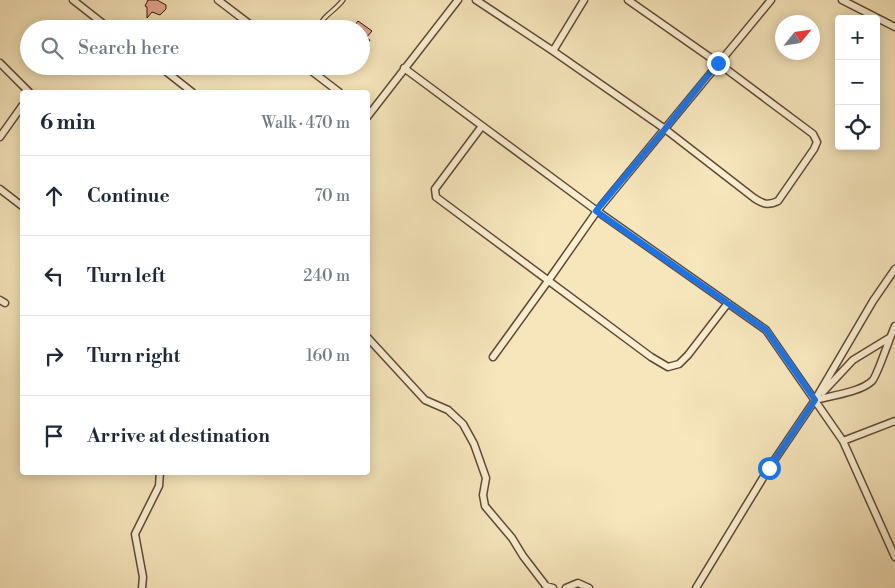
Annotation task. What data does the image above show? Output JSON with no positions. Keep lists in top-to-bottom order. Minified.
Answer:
{"north":"top right","page":{"map_buttons":["+","−"],"search":"Search here","heading":["6 min","Walk · 470 m"],"list":[["Continue","70 m"],["Turn left","240 m"],["Turn right","160 m"],"Arrive at destination"]}}
